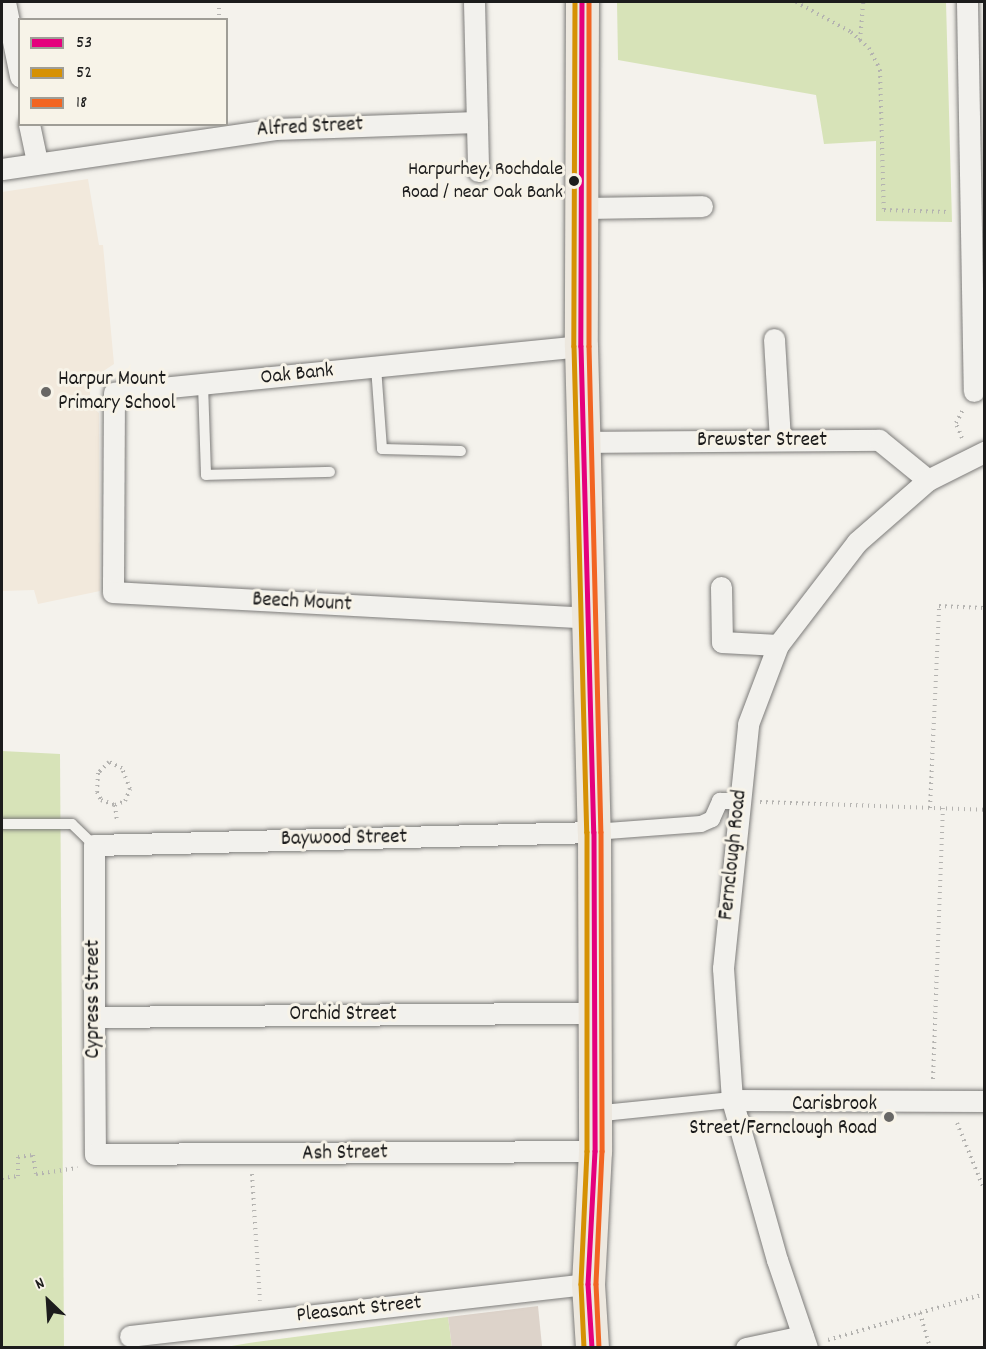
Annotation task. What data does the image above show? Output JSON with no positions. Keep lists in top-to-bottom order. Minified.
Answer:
{"streets":{"street":["Alfred Street","Oak Bank","Brewster Street","Beech Mount","Baywood Street","Fernclough Road","Cypress Street","Orchid Street","Ash Street","Pleasant Street"]},"crossings":[["Oak Bank","Beech Mount"],["Brewster Street","Fernclough Road"],["Baywood Street","Cypress Street"],["Cypress Street","Orchid Street"],["Cypress Street","Ash Street"]],"places":["Harpurhey, Rochdale Road / near Oak Bank","Harpur Mount Primary School","Carisbrook Street/Fernclough Road"],"lines":["transit line 53","transit line 52","transit line 18"],"legend":["53","52","18"],"north":"top left"}
